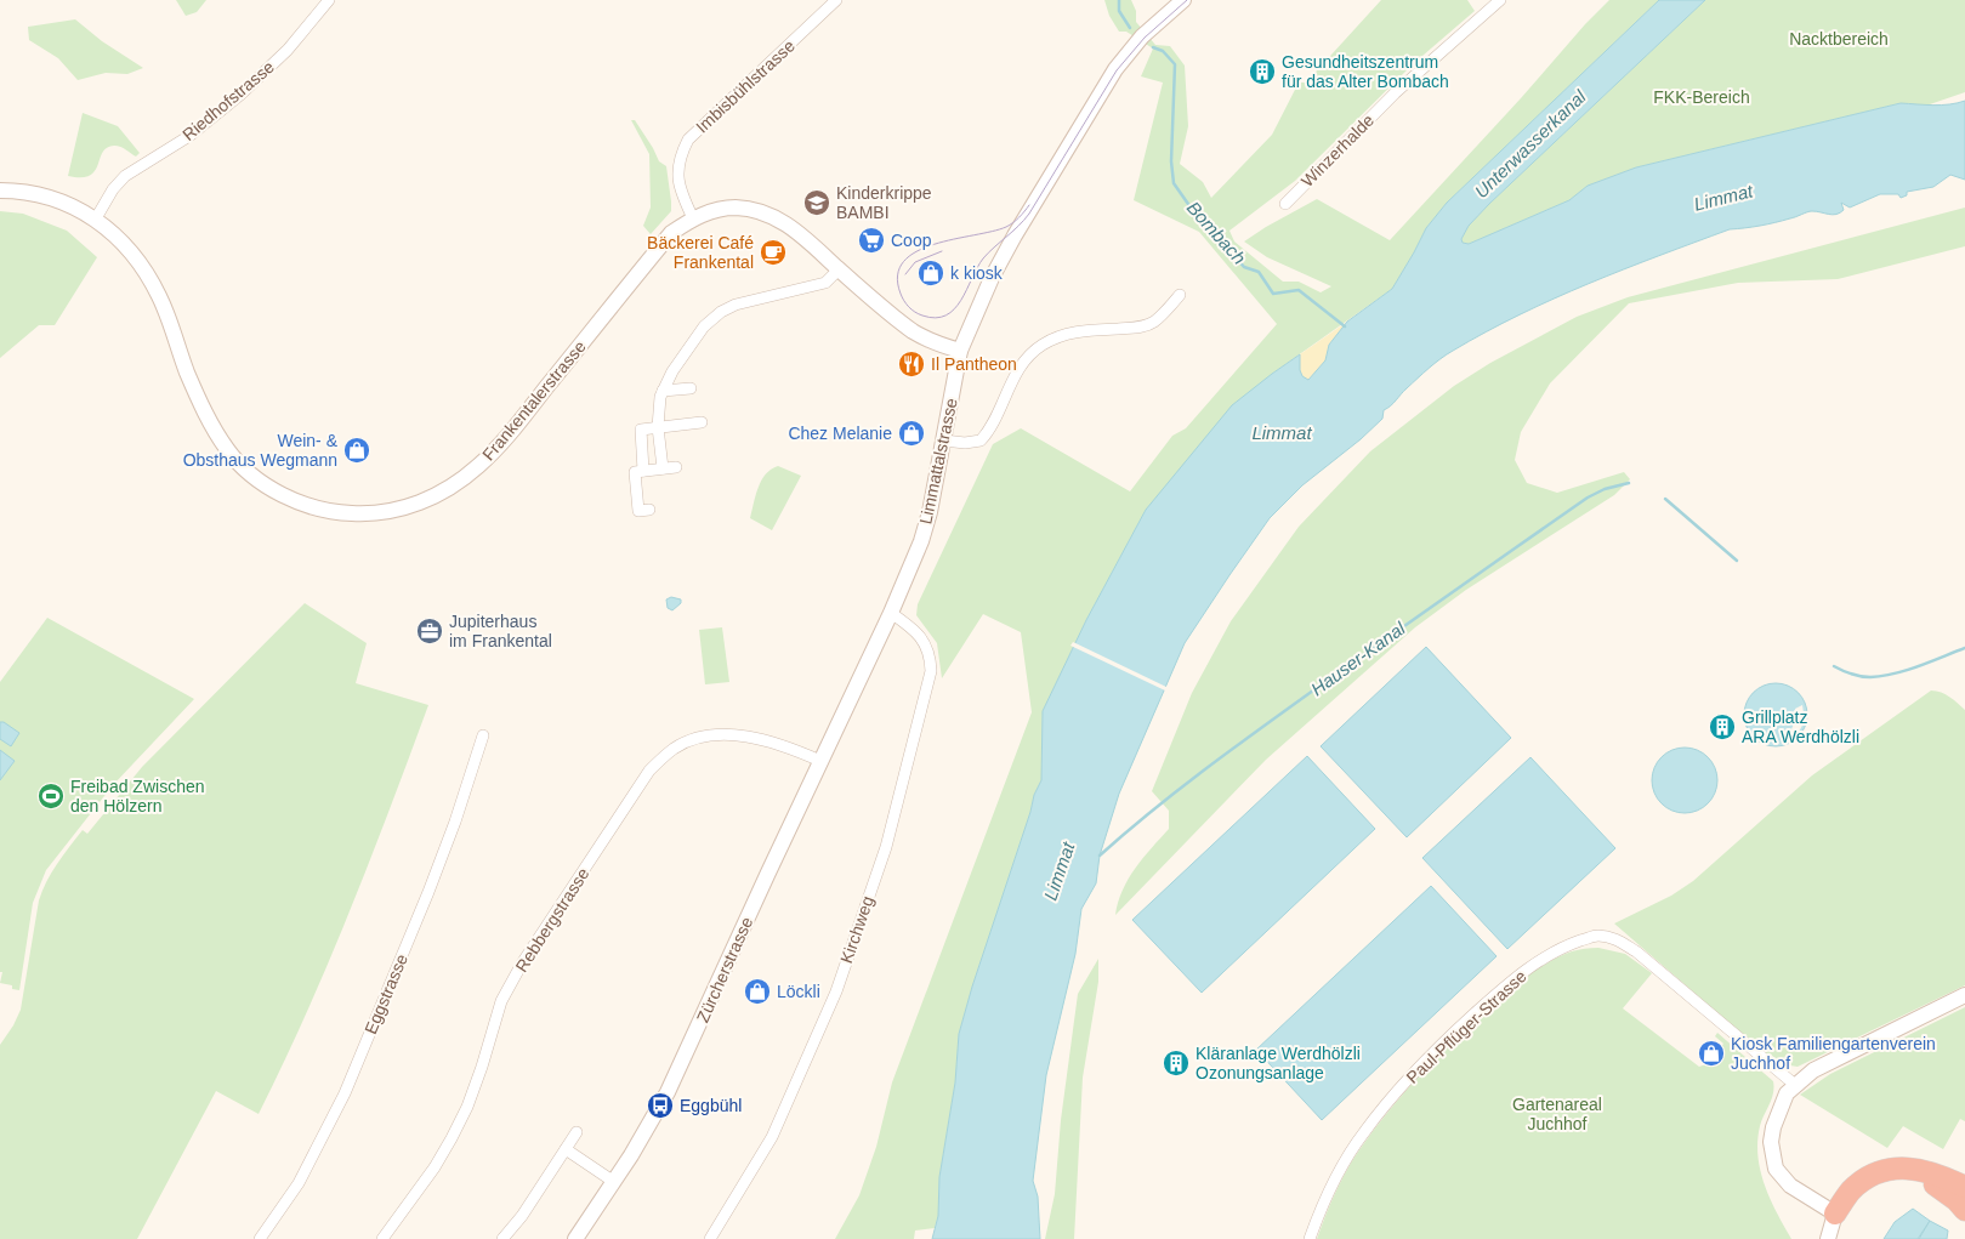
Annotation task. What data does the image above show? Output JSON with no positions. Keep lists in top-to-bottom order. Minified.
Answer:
{"streets":{"main road":["Frankentalerstrasse","Limmattalstrasse","Zürcherstrasse"],"street":["Imbisbühlstrasse","Riedhofstrasse","Winzerhalde","Rebbergstrasse","Kirchweg","Eggstrasse","Paul-Pflüger-Strasse"]},"crossings":[["Imbisbühlstrasse","Frankentalerstrasse"],["Riedhofstrasse","Frankentalerstrasse"],["Frankentalerstrasse","Limmattalstrasse"],["Limmattalstrasse","Rebbergstrasse"],["Limmattalstrasse","Kirchweg"],["Limmattalstrasse","Zürcherstrasse"],["Rebbergstrasse","Zürcherstrasse"]],"water":["Unterwasserkanal","Limmat","Bombach","Hauser-Kanal"],"parks":["Nacktbereich","FKK-Bereich","Gartenareal Juchhof"],"places":{"building":["Gesundheitszentrum für das Alter Bombach","Grillplatz ARA Werdhölzli","Kläranlage Werdhölzli Ozonungsanlage"],"school or university":["Kinderkrippe BAMBI"],"supermarket":["Coop"],"cafe":["Bäckerei Café Frankental"],"shop":["k kiosk","Chez Melanie","Wein- & Obsthaus Wegmann","Löckli","Kiosk Familiengartenverein Juchhof"],"restaurant":["Il Pantheon"],"office":["Jupiterhaus im Frankental"],"sports":["Freibad Zwischen den Hölzern"],"bus stop":["Eggbühl"]}}
